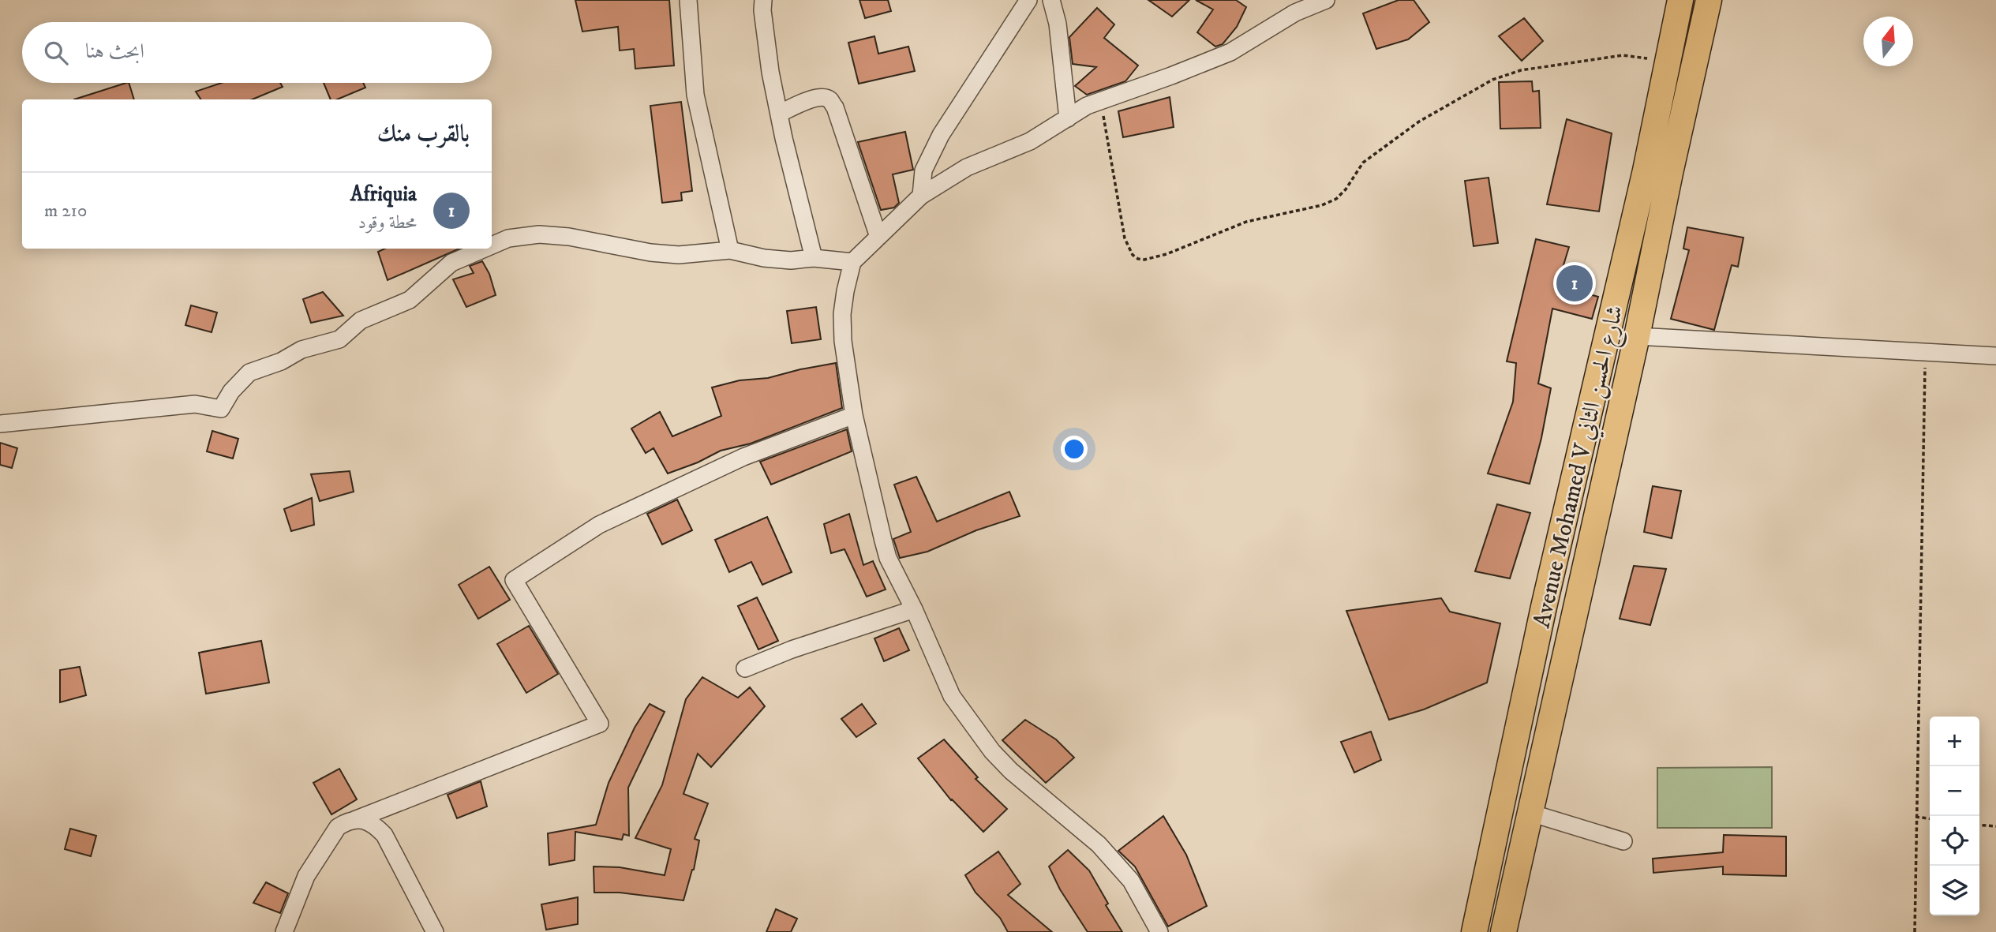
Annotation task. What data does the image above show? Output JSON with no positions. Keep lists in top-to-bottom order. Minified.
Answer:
{"streets":{"highway":["Avenue Mohamed V شارع الحسن الثاني"]},"north":"top","page":{"search":"ابحث هنا","heading":"بالقرب منك","list":[{"mark":"1","name":"Afriquia","note":"محطة وقود","value":"210 m"}],"pins":"1","map_buttons":["+","−"]}}
